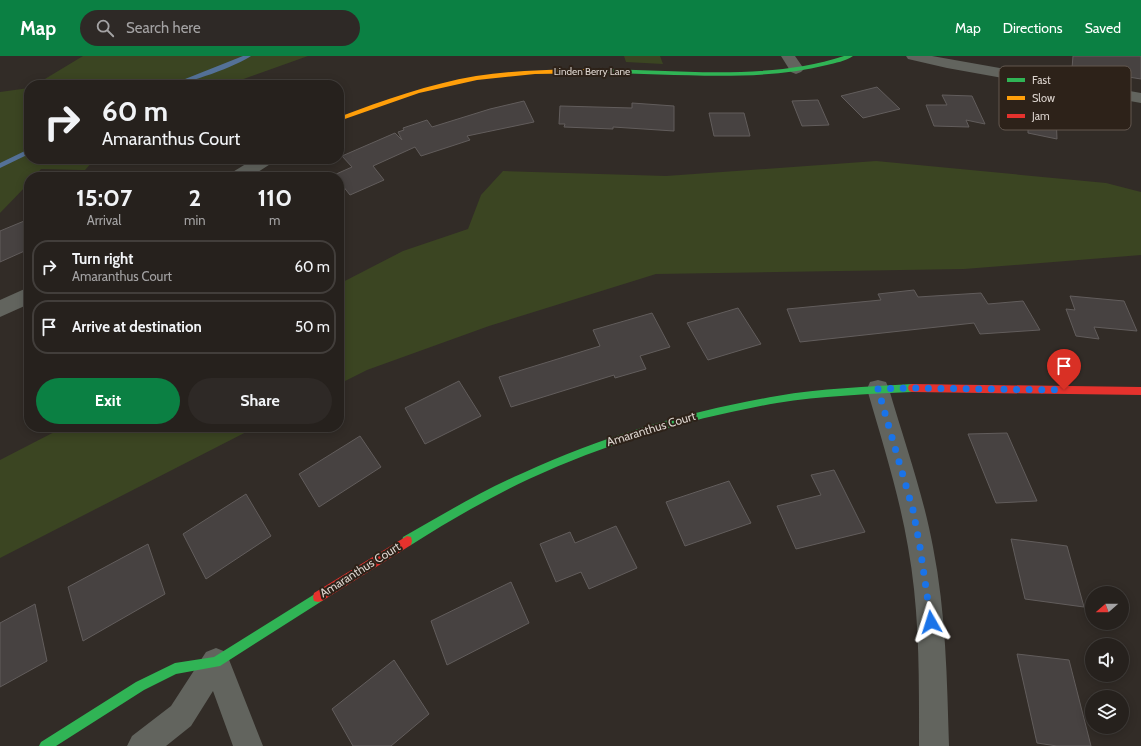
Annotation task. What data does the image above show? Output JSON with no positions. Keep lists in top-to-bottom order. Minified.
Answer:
{"streets":{"street":["Linden Berry Lane","Amaranthus Court"]},"legend":["Fast","Slow","Jam"],"north":"left","page":{"header":"Map","search":"Search here","nav":["Map","Directions","Saved"],"turn":["60 m","Amaranthus Court"],"eta":["15:07","Arrival","2","min","110","m"],"list":[{"name":"Turn right","note":"Amaranthus Court","value":"60 m"},{"name":"Arrive at destination","value":"50 m"}],"buttons":["Exit","Share"]}}
